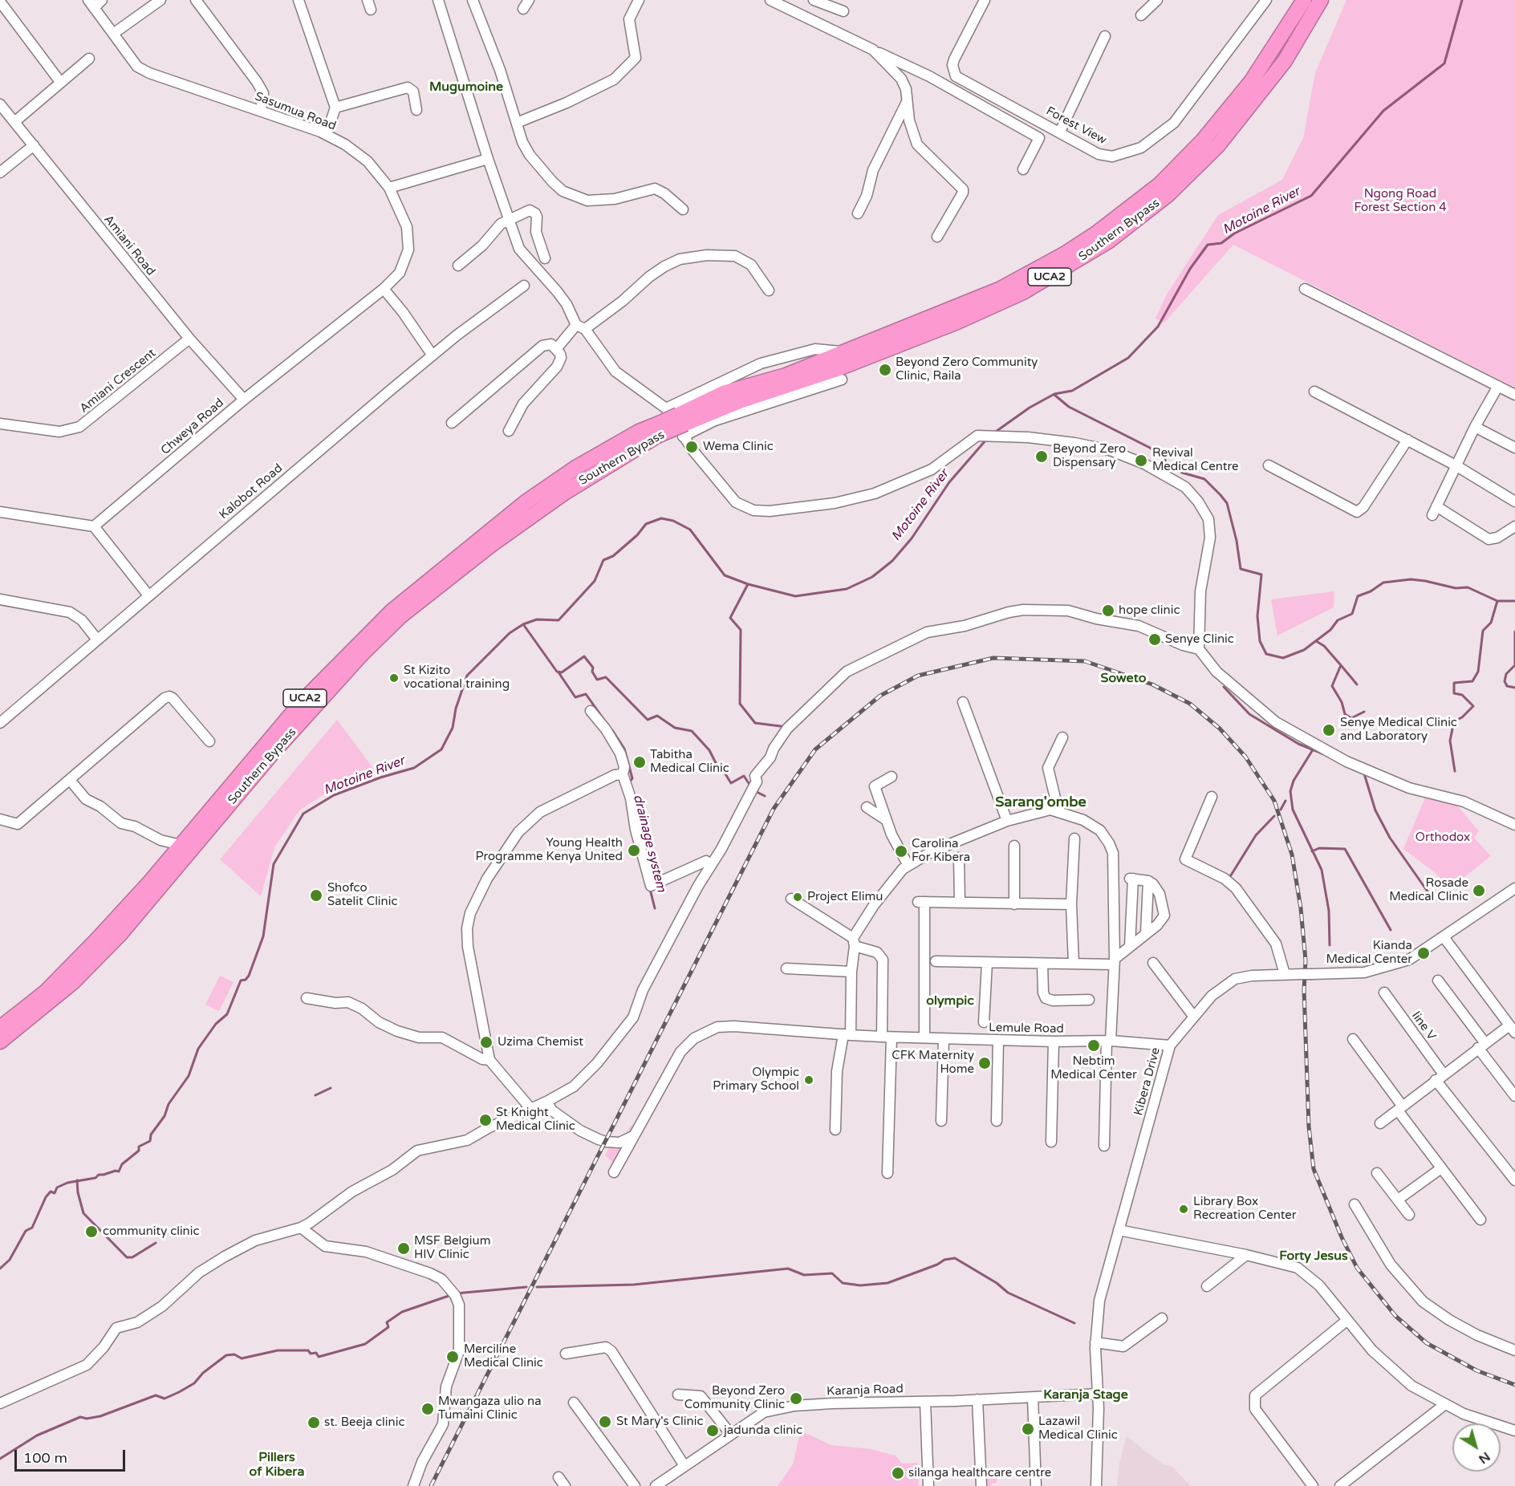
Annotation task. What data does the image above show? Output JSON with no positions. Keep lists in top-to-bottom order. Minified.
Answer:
{"streets":{"highway":["Southern Bypass","UCA2"],"street":["Sasumua Road","Forest View","Amiani Road","Amiani Crescent","Chweya Road","Kalobot Road","line V","Lemule Road","Kibera Drive","Karanja Road"]},"crossings":[["Sasumua Road","Chweya Road"],["Amiani Road","Amiani Crescent"],["Amiani Road","Chweya Road"],["Lemule Road","Kibera Drive"],["Kibera Drive","Karanja Road"]],"districts":["Mugumoine","Soweto","Sarang'ombe","olympic","Forty Jesus","Karanja Stage","Pillers of Kibera"],"water":["Motoine River","drainage system"],"parks":["Ngong Road Forest Section 4","Orthodox"],"places":["Beyond Zero Community Clinic, Raila","Wema Clinic","Beyond Zero Dispensary","Revival Medical Centre","hope clinic","Senye Clinic","St Kizito vocational training","Senye Medical Clinic and Laboratory","Tabitha Medical Clinic","Young Health Programme Kenya United","Carolina For Kibera","Rosade Medical Clinic","Shofco Satelit Clinic","Project Elimu","Kianda Medical Center","Uzima Chemist","Nebtim Medical Center","CFK Maternity Home","Olympic Primary School","St Knight Medical Clinic","Library Box Recreation Center","community clinic","MSF Belgium HIV Clinic","Merciline Medical Clinic","Beyond Zero Community Clinic","Mwangaza ulio na Tumaini Clinic","St Mary's Clinic","st. Beeja clinic","Lazawil Medical Clinic","jadunda clinic","silanga healthcare centre"],"scale_bar":"100 m","north":"bottom right"}
